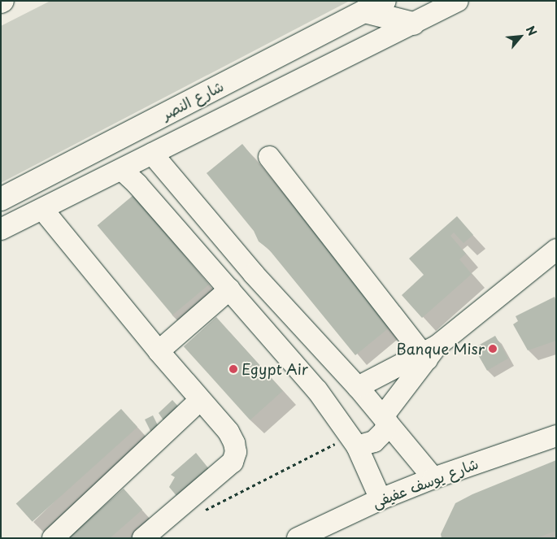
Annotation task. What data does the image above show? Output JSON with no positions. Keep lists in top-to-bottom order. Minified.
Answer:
{"streets":{"main road":["شارع النصر"],"street":["شارع يوسف عفيفى"]},"places":["Banque Misr","Egypt Air"],"north":"top right"}
